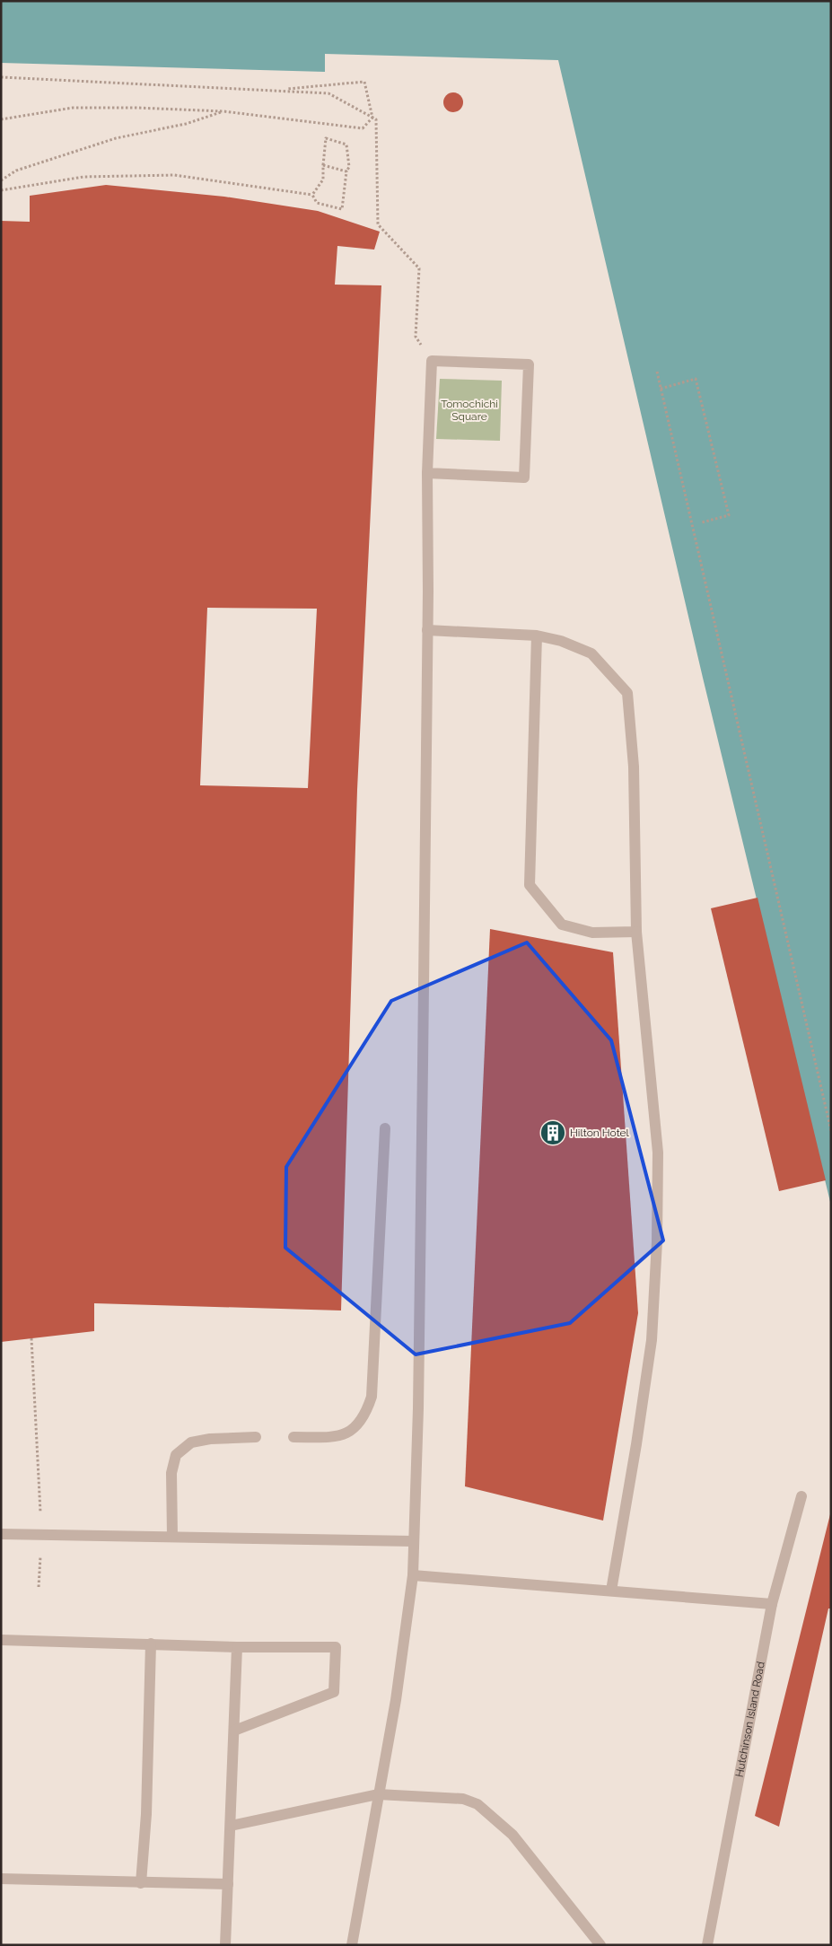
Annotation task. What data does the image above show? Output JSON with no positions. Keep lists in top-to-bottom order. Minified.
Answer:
{"streets":{"street":["Hutchinson Island Road"]},"parks":["Tomochichi Square"],"places":{"building":["Hilton Hotel"]}}
